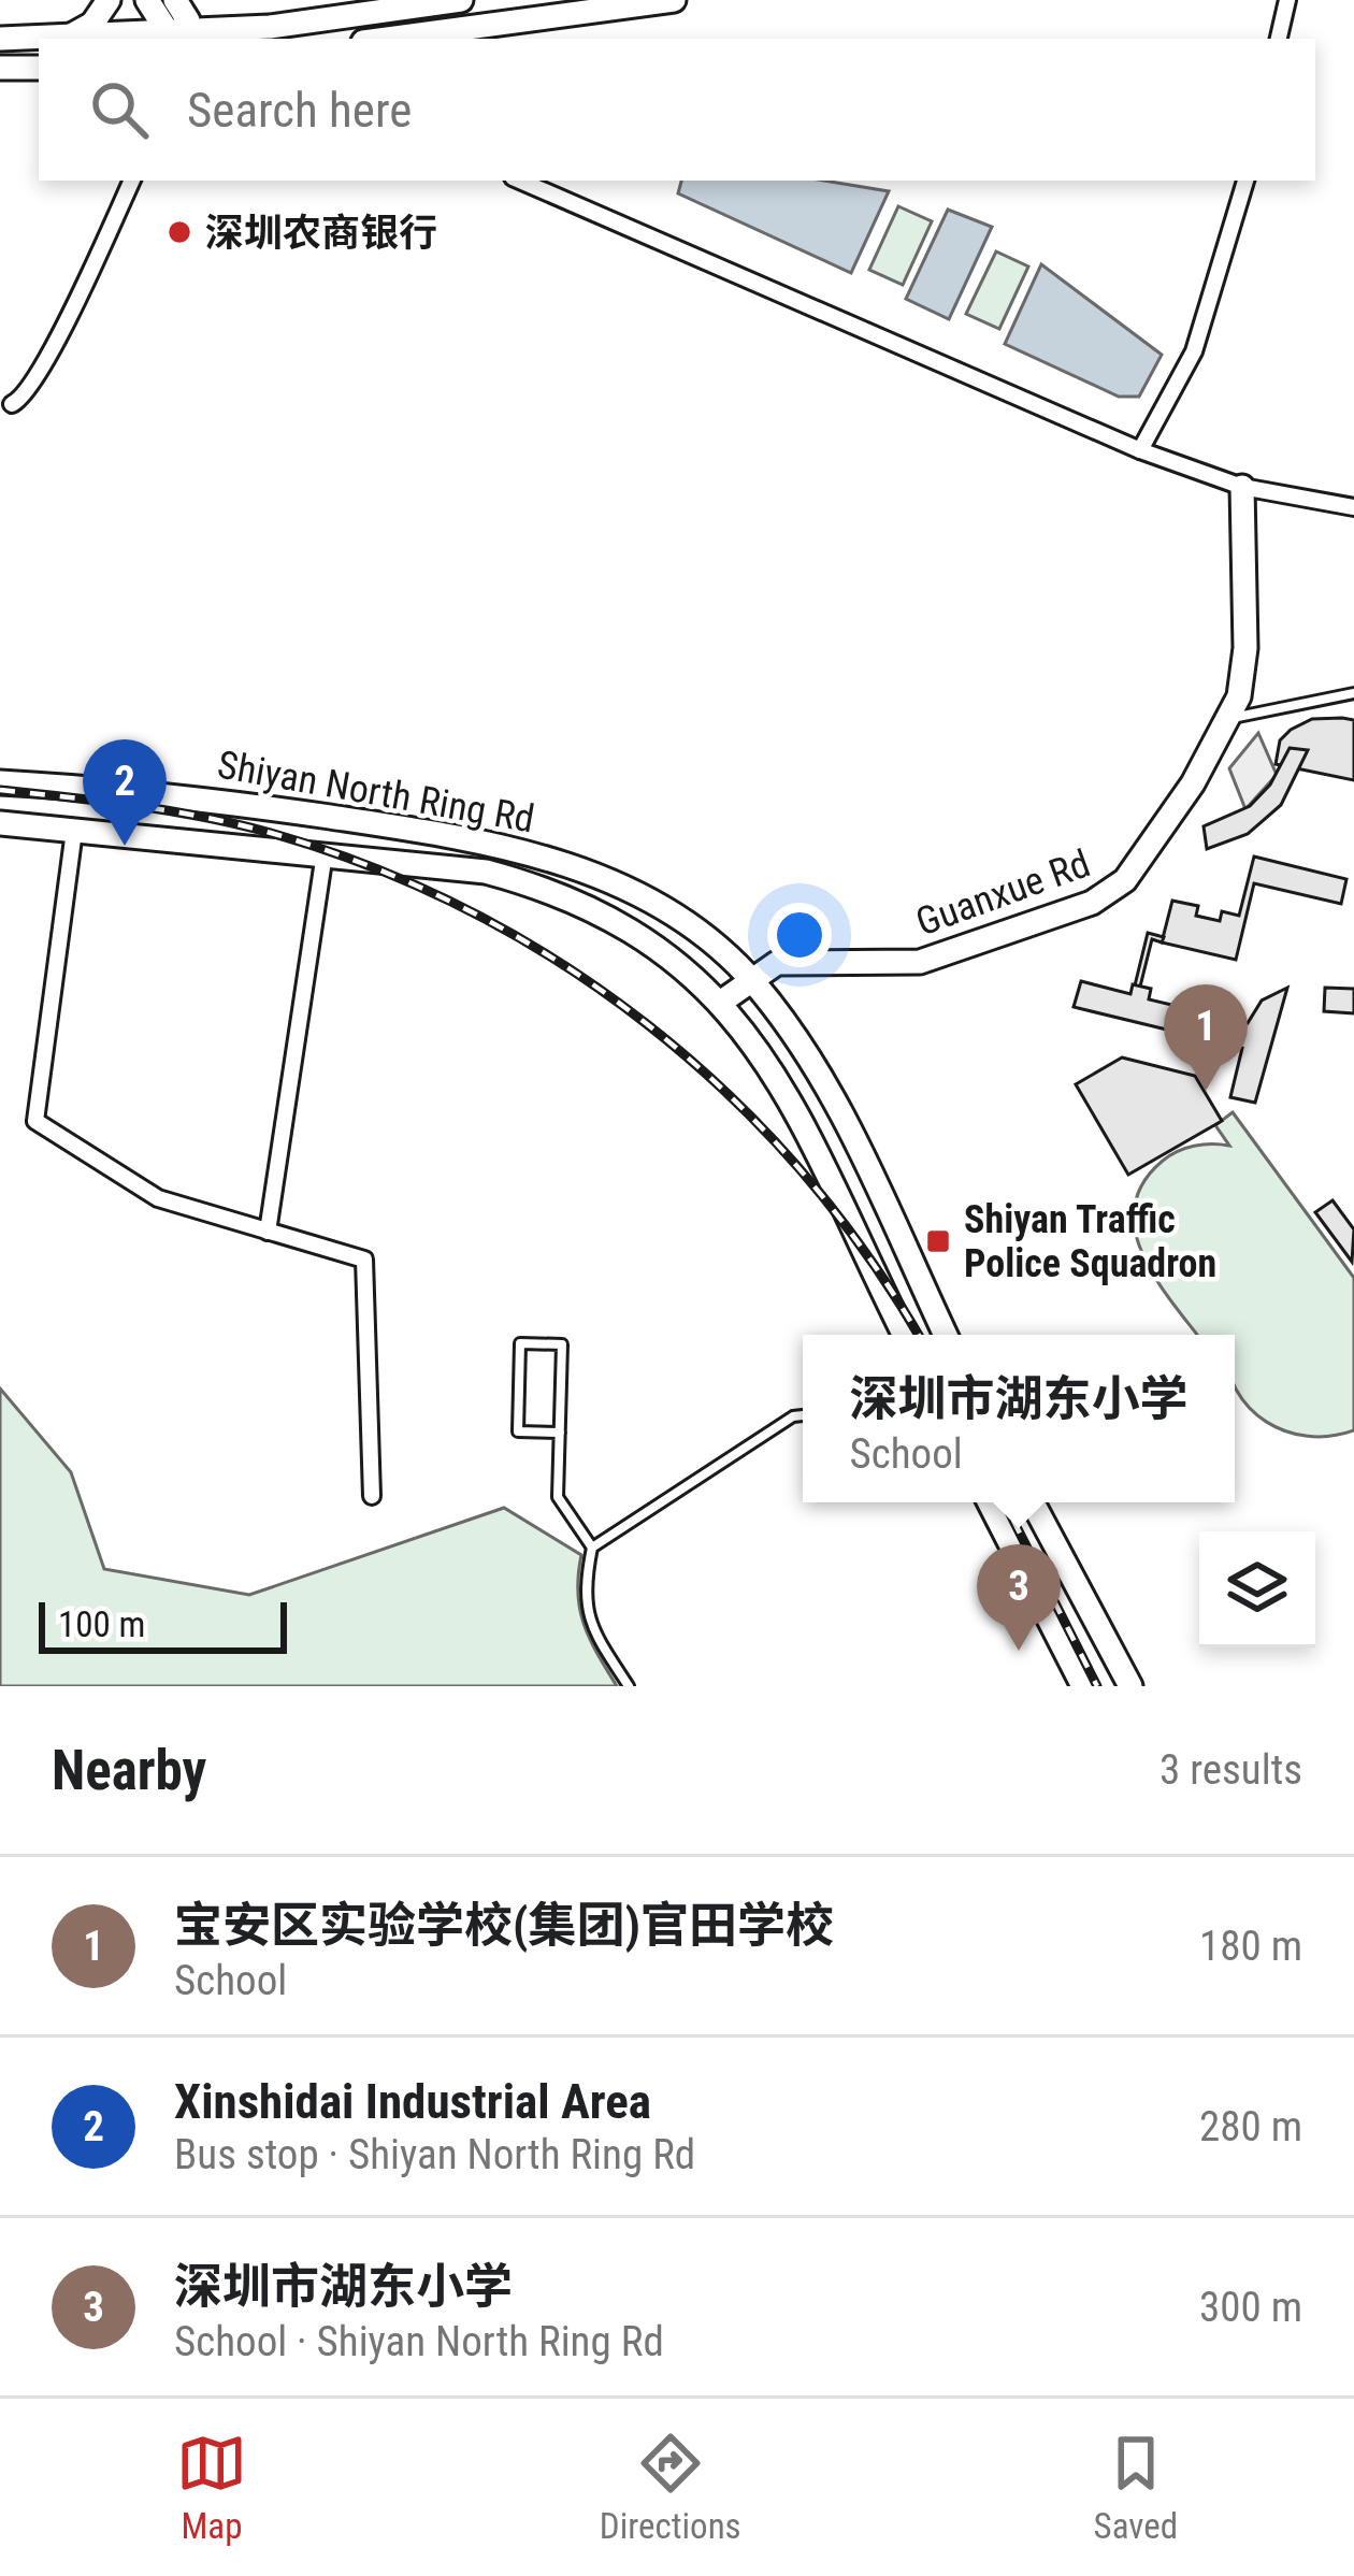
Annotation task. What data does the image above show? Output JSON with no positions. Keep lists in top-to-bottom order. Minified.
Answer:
{"streets":{"main road":["Shiyan North Ring Rd","Guanxue Rd"]},"crossings":[["Shiyan North Ring Rd","Guanxue Rd"]],"places":{"other":["深圳农商银行"],"transit":["Shiyan Traffic Police Squadron"]},"scale_bar":"100 m","page":{"search":"Search here","pins":["2","1","3"],"popup":["深圳市湖东小学","School"],"scale":"100 m","heading":["Nearby","3 results"],"list":[{"mark":"1","name":"宝安区实验学校(集团)官田学校","note":"School","value":"180 m"},{"mark":"2","name":"Xinshidai Industrial Area","note":"Bus stop · Shiyan North Ring Rd","value":"280 m"},{"mark":"3","name":"深圳市湖东小学","note":"School · Shiyan North Ring Rd","value":"300 m"}],"nav":["Map","Directions","Saved"]}}
